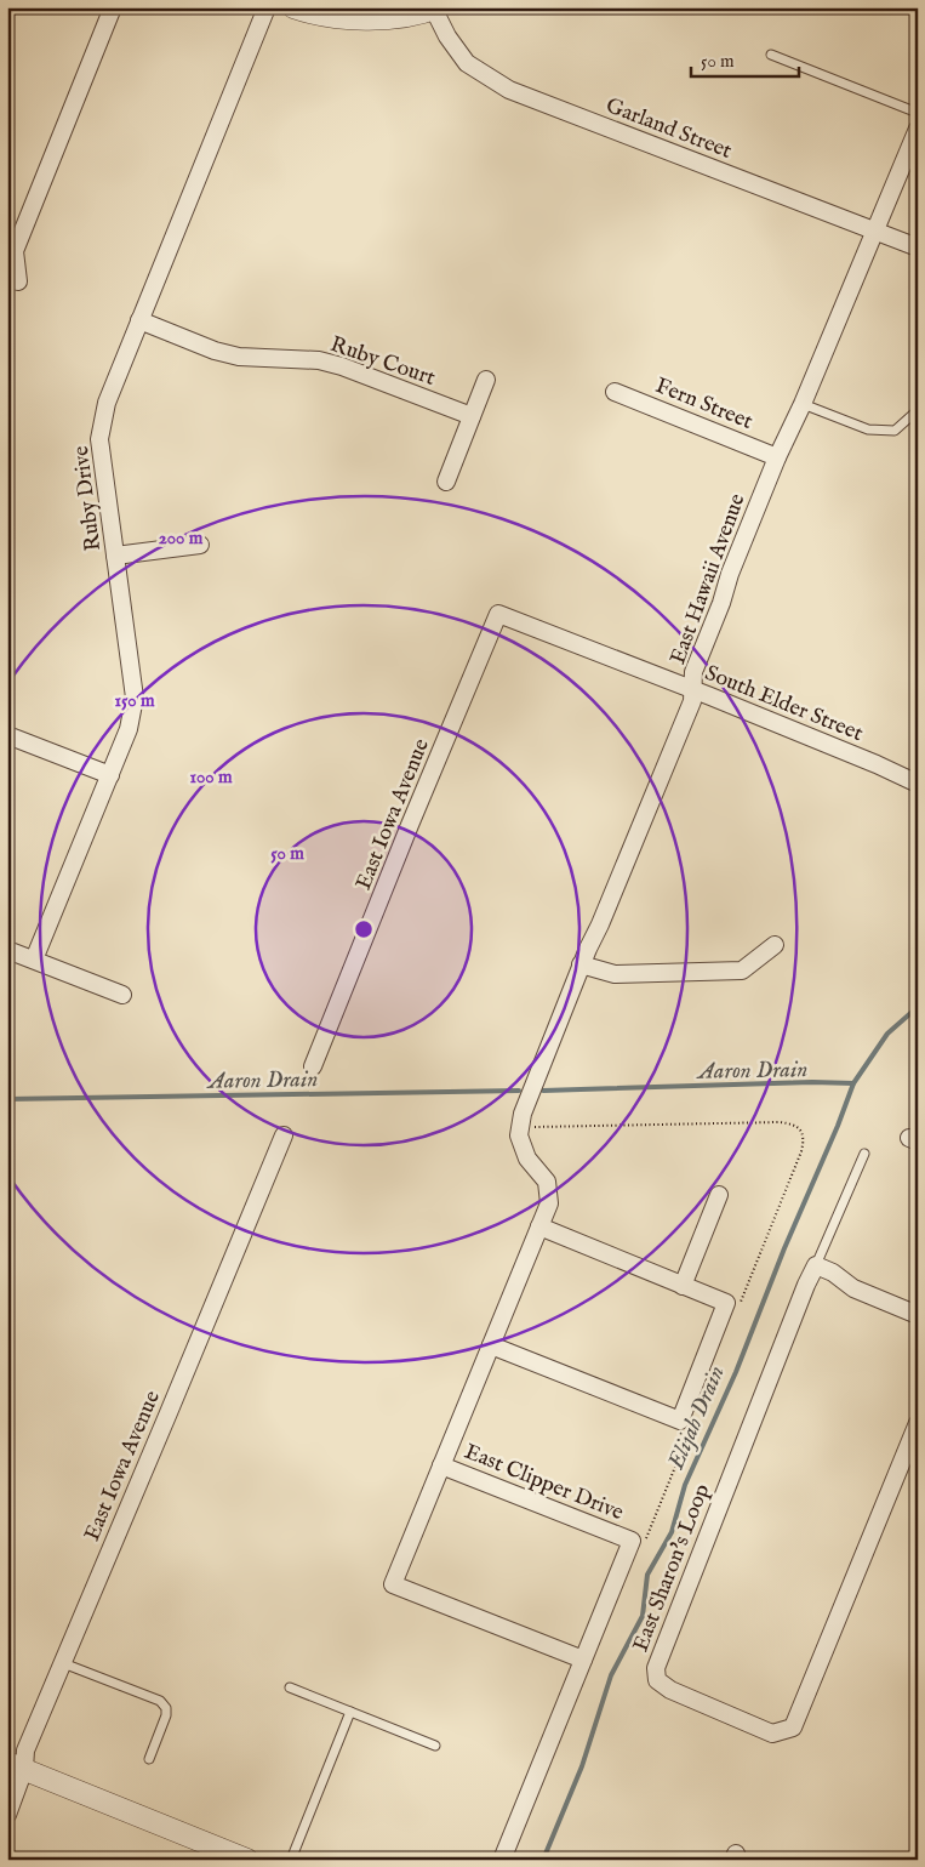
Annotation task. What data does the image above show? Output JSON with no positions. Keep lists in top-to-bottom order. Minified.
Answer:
{"streets":{"street":["Garland Street","Ruby Court","Fern Street","Ruby Drive","East Hawaii Avenue","South Elder Street","East Iowa Avenue","East Clipper Drive","East Sharon's Loop"]},"crossings":[["Garland Street","East Hawaii Avenue"],["Ruby Court","Ruby Drive"],["Fern Street","East Hawaii Avenue"],["East Hawaii Avenue","South Elder Street"],["East Hawaii Avenue","East Clipper Drive"],["South Elder Street","East Iowa Avenue"]],"water":["Aaron Drain","Elijah Drain"],"scale_bar":"50 m","rings":["200 m","150 m","100 m","50 m"]}
